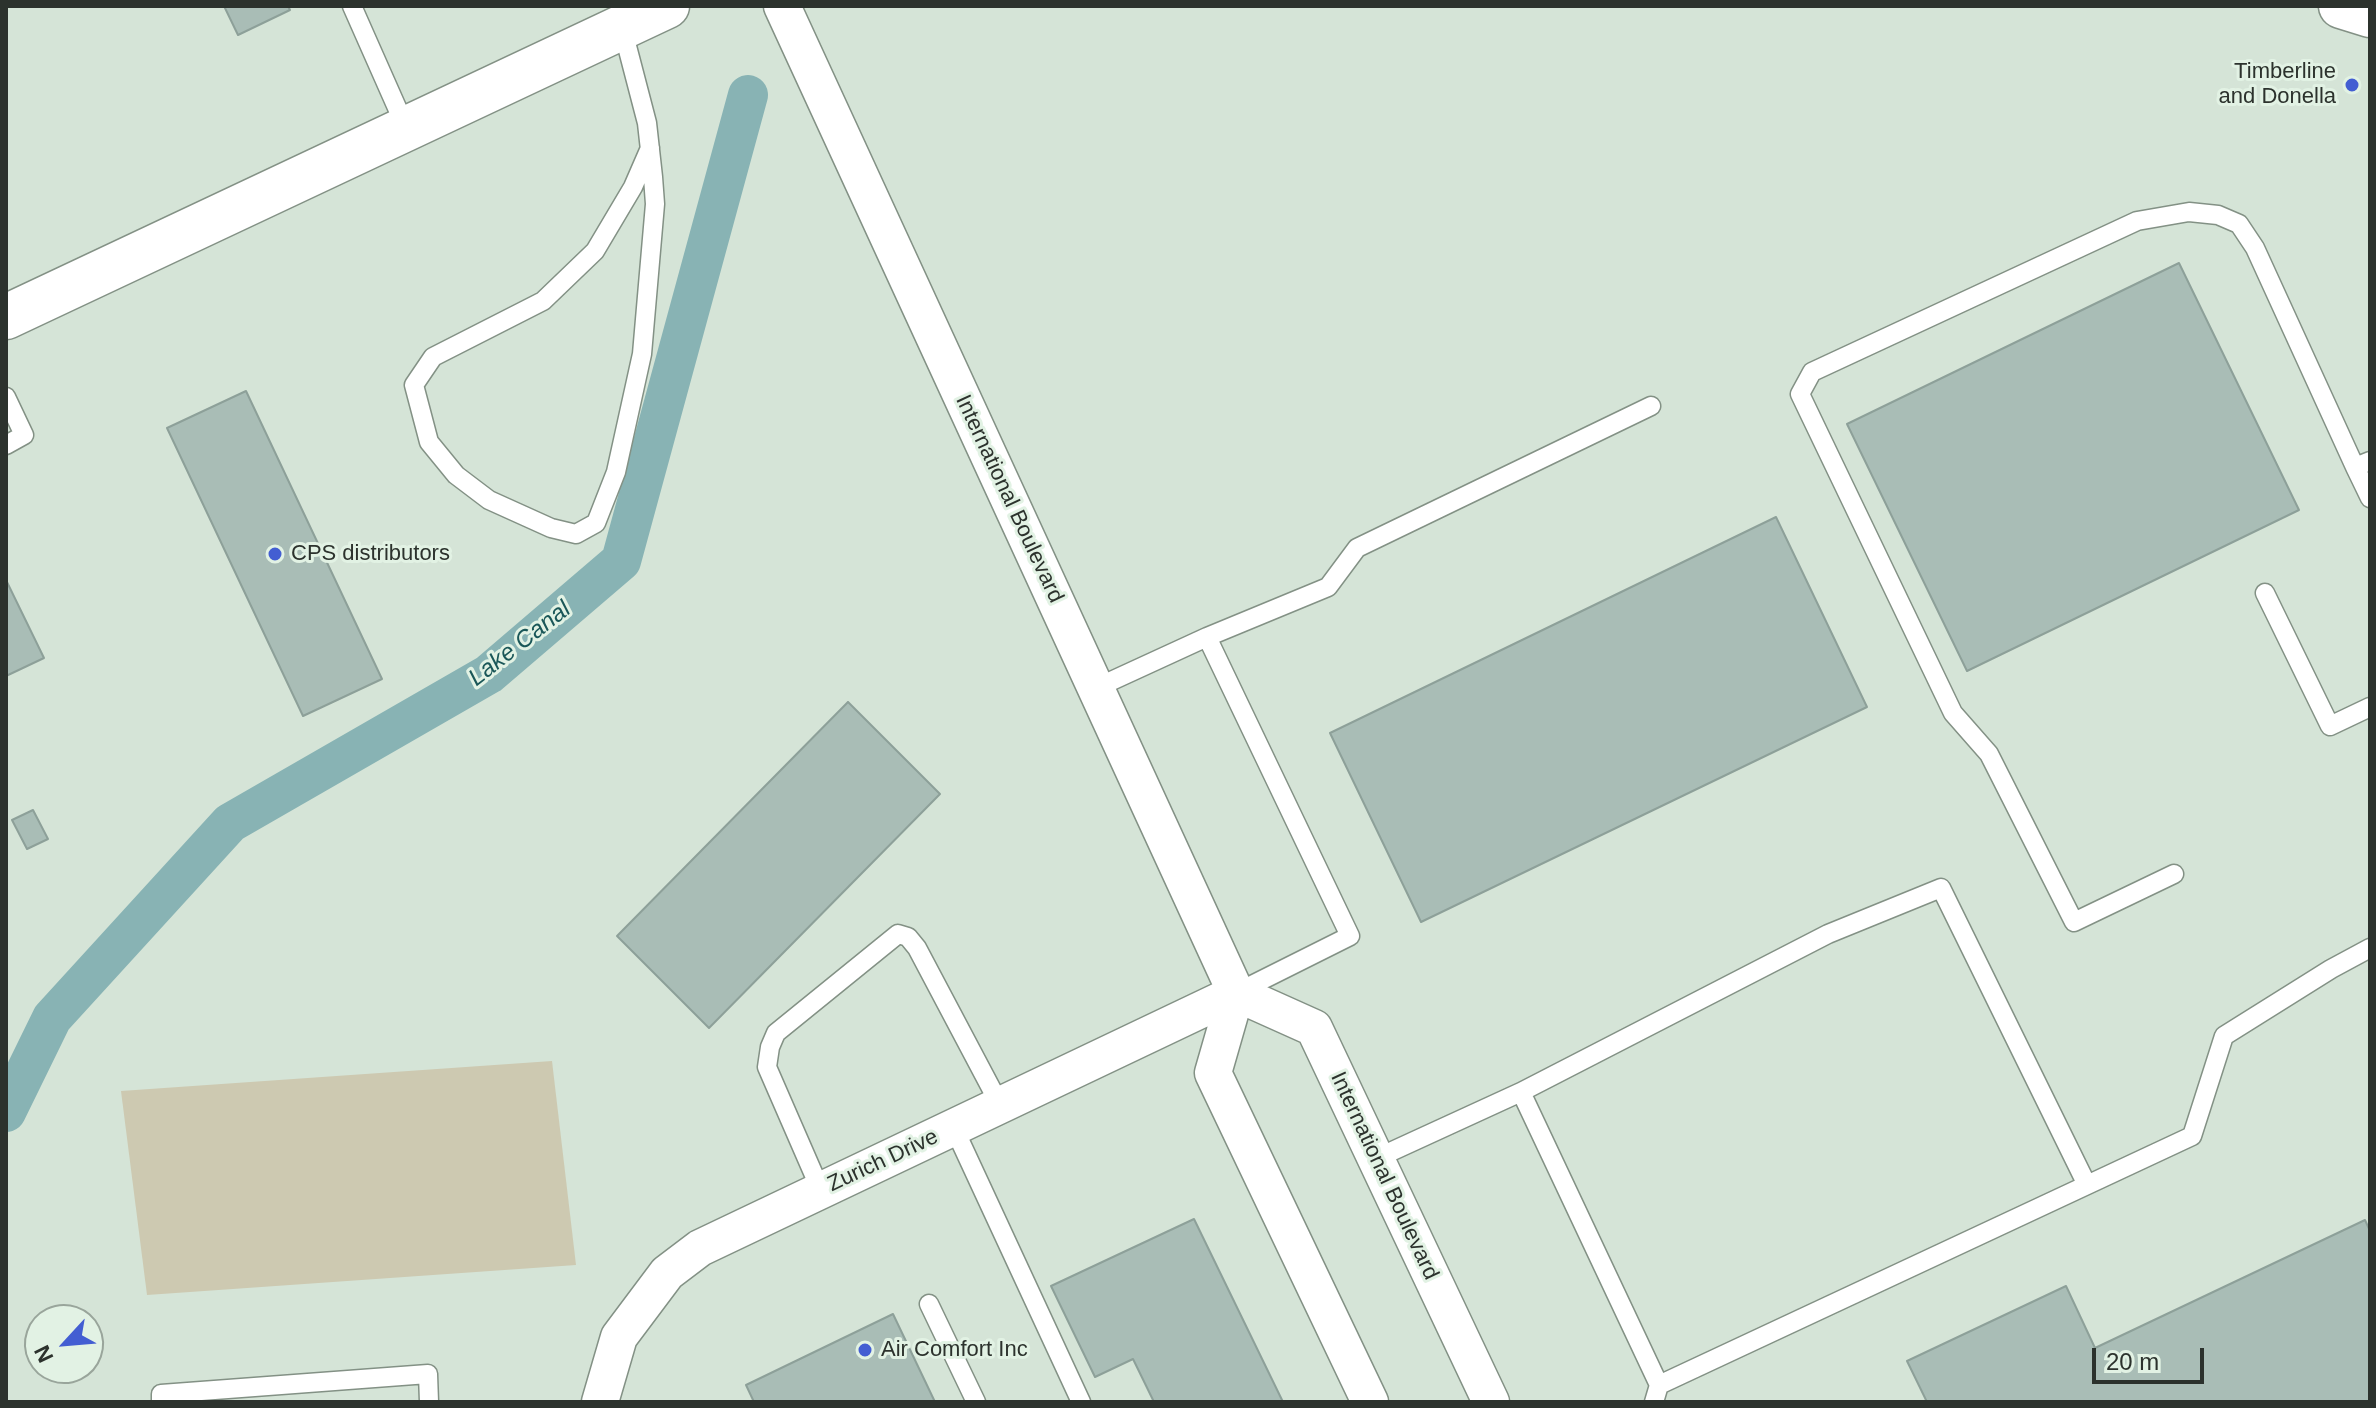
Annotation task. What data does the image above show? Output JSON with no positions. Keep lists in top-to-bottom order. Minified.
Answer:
{"streets":{"street":["International Boulevard","Zurich Drive"]},"crossings":[["International Boulevard","Zurich Drive"]],"water":["Lake Canal"],"places":["Timberline and Donella","CPS distributors","Air Comfort Inc"],"scale_bar":"20 m","north":"bottom left"}
